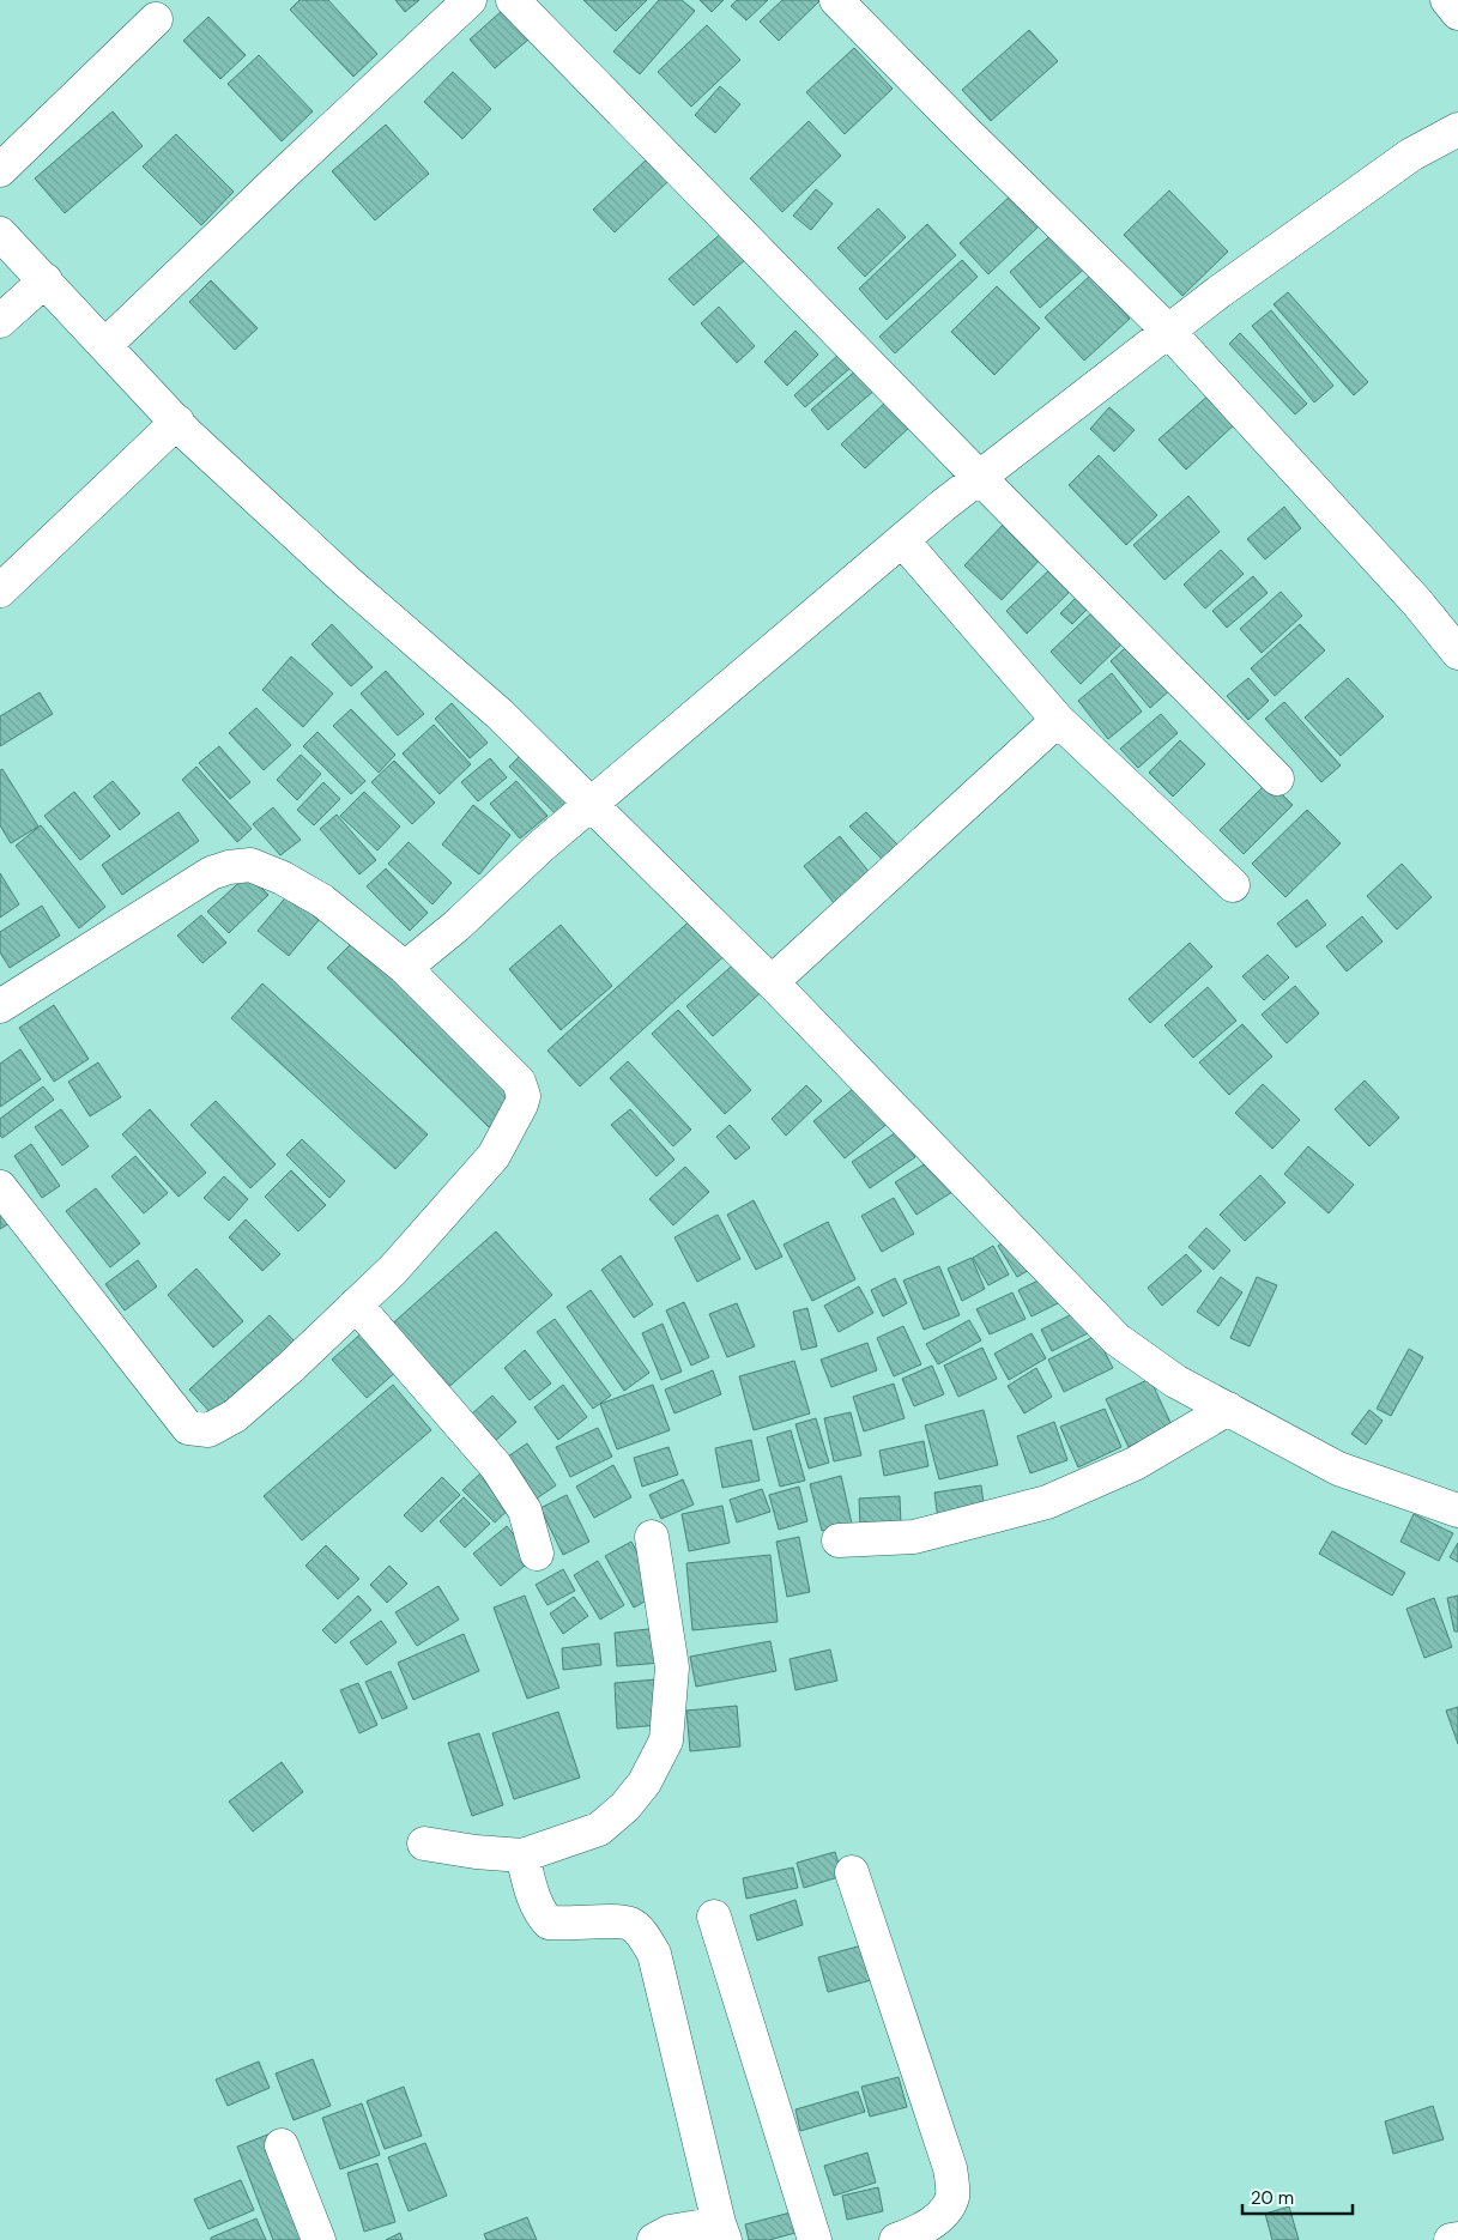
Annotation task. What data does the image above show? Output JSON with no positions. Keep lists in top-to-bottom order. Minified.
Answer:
{"scale_bar":"20 m"}
